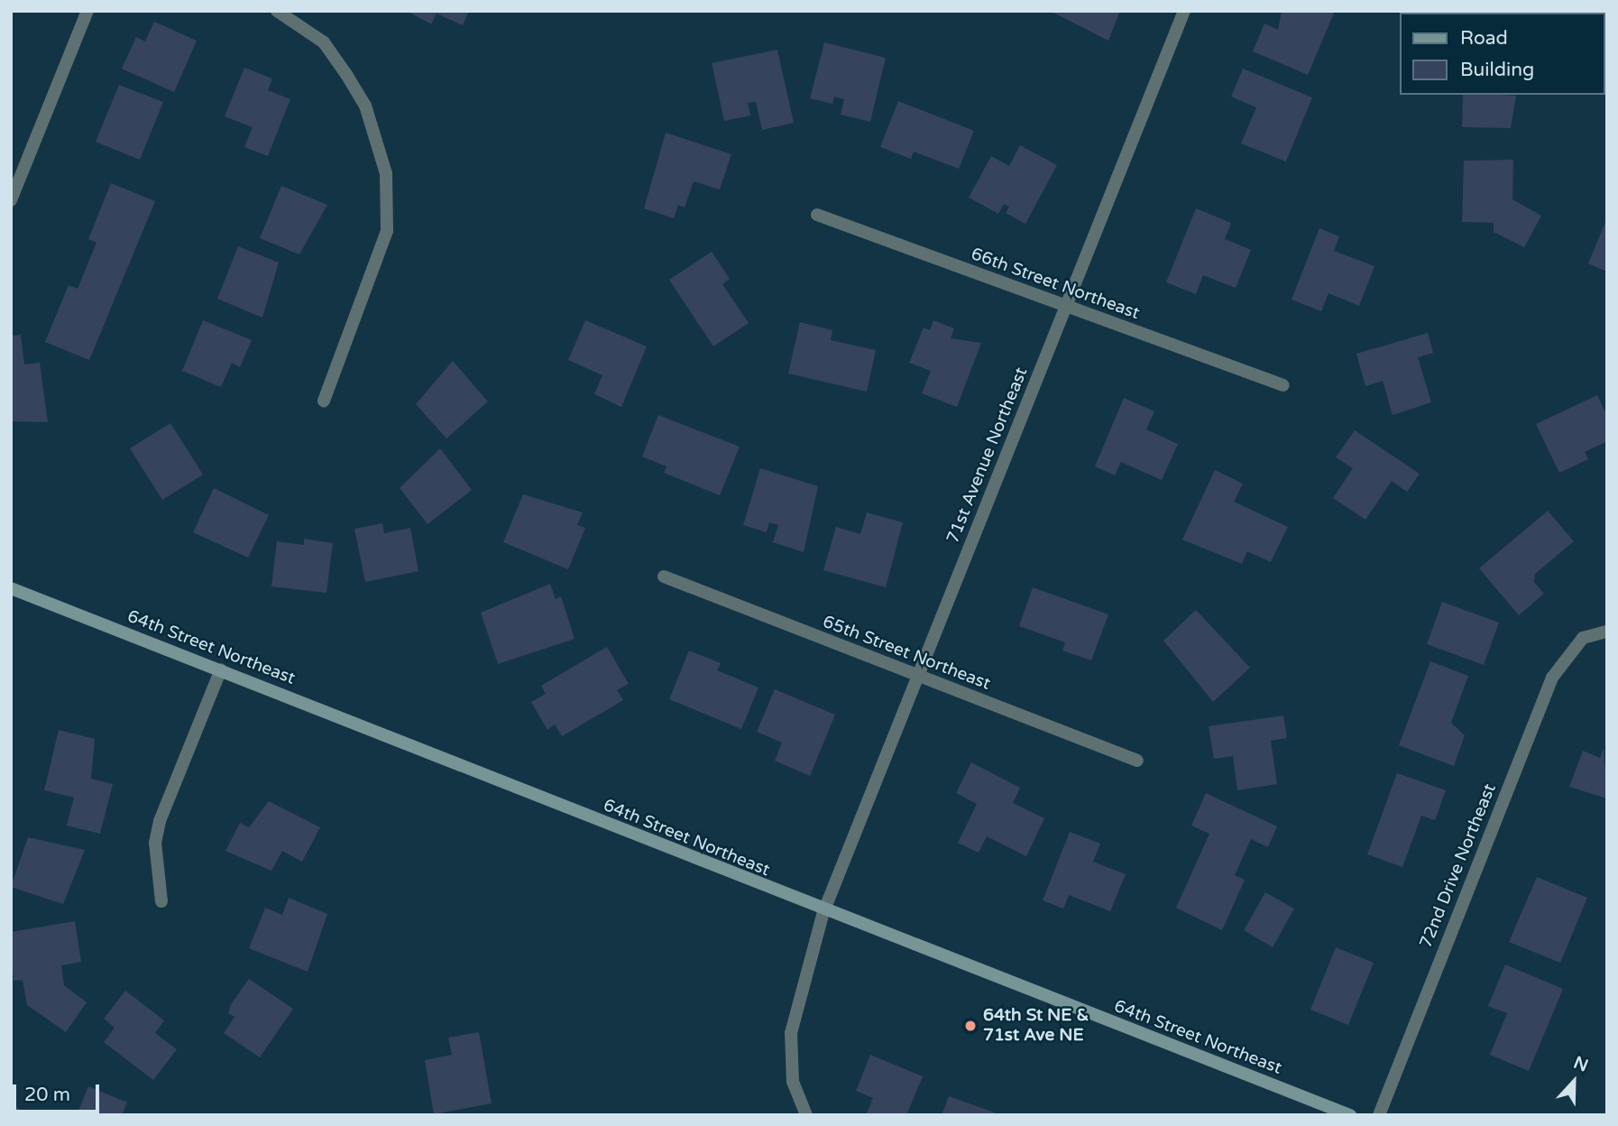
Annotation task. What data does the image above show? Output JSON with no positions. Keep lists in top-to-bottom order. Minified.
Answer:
{"streets":{"main road":["64th Street Northeast"],"street":["66th Street Northeast","71st Avenue Northeast","65th Street Northeast","72nd Drive Northeast"]},"crossings":[["66th Street Northeast","71st Avenue Northeast"],["71st Avenue Northeast","64th Street Northeast"],["71st Avenue Northeast","65th Street Northeast"]],"places":["64th St NE & 71st Ave NE"],"legend":["Road","Building"],"scale_bar":"20 m","north":"top"}
